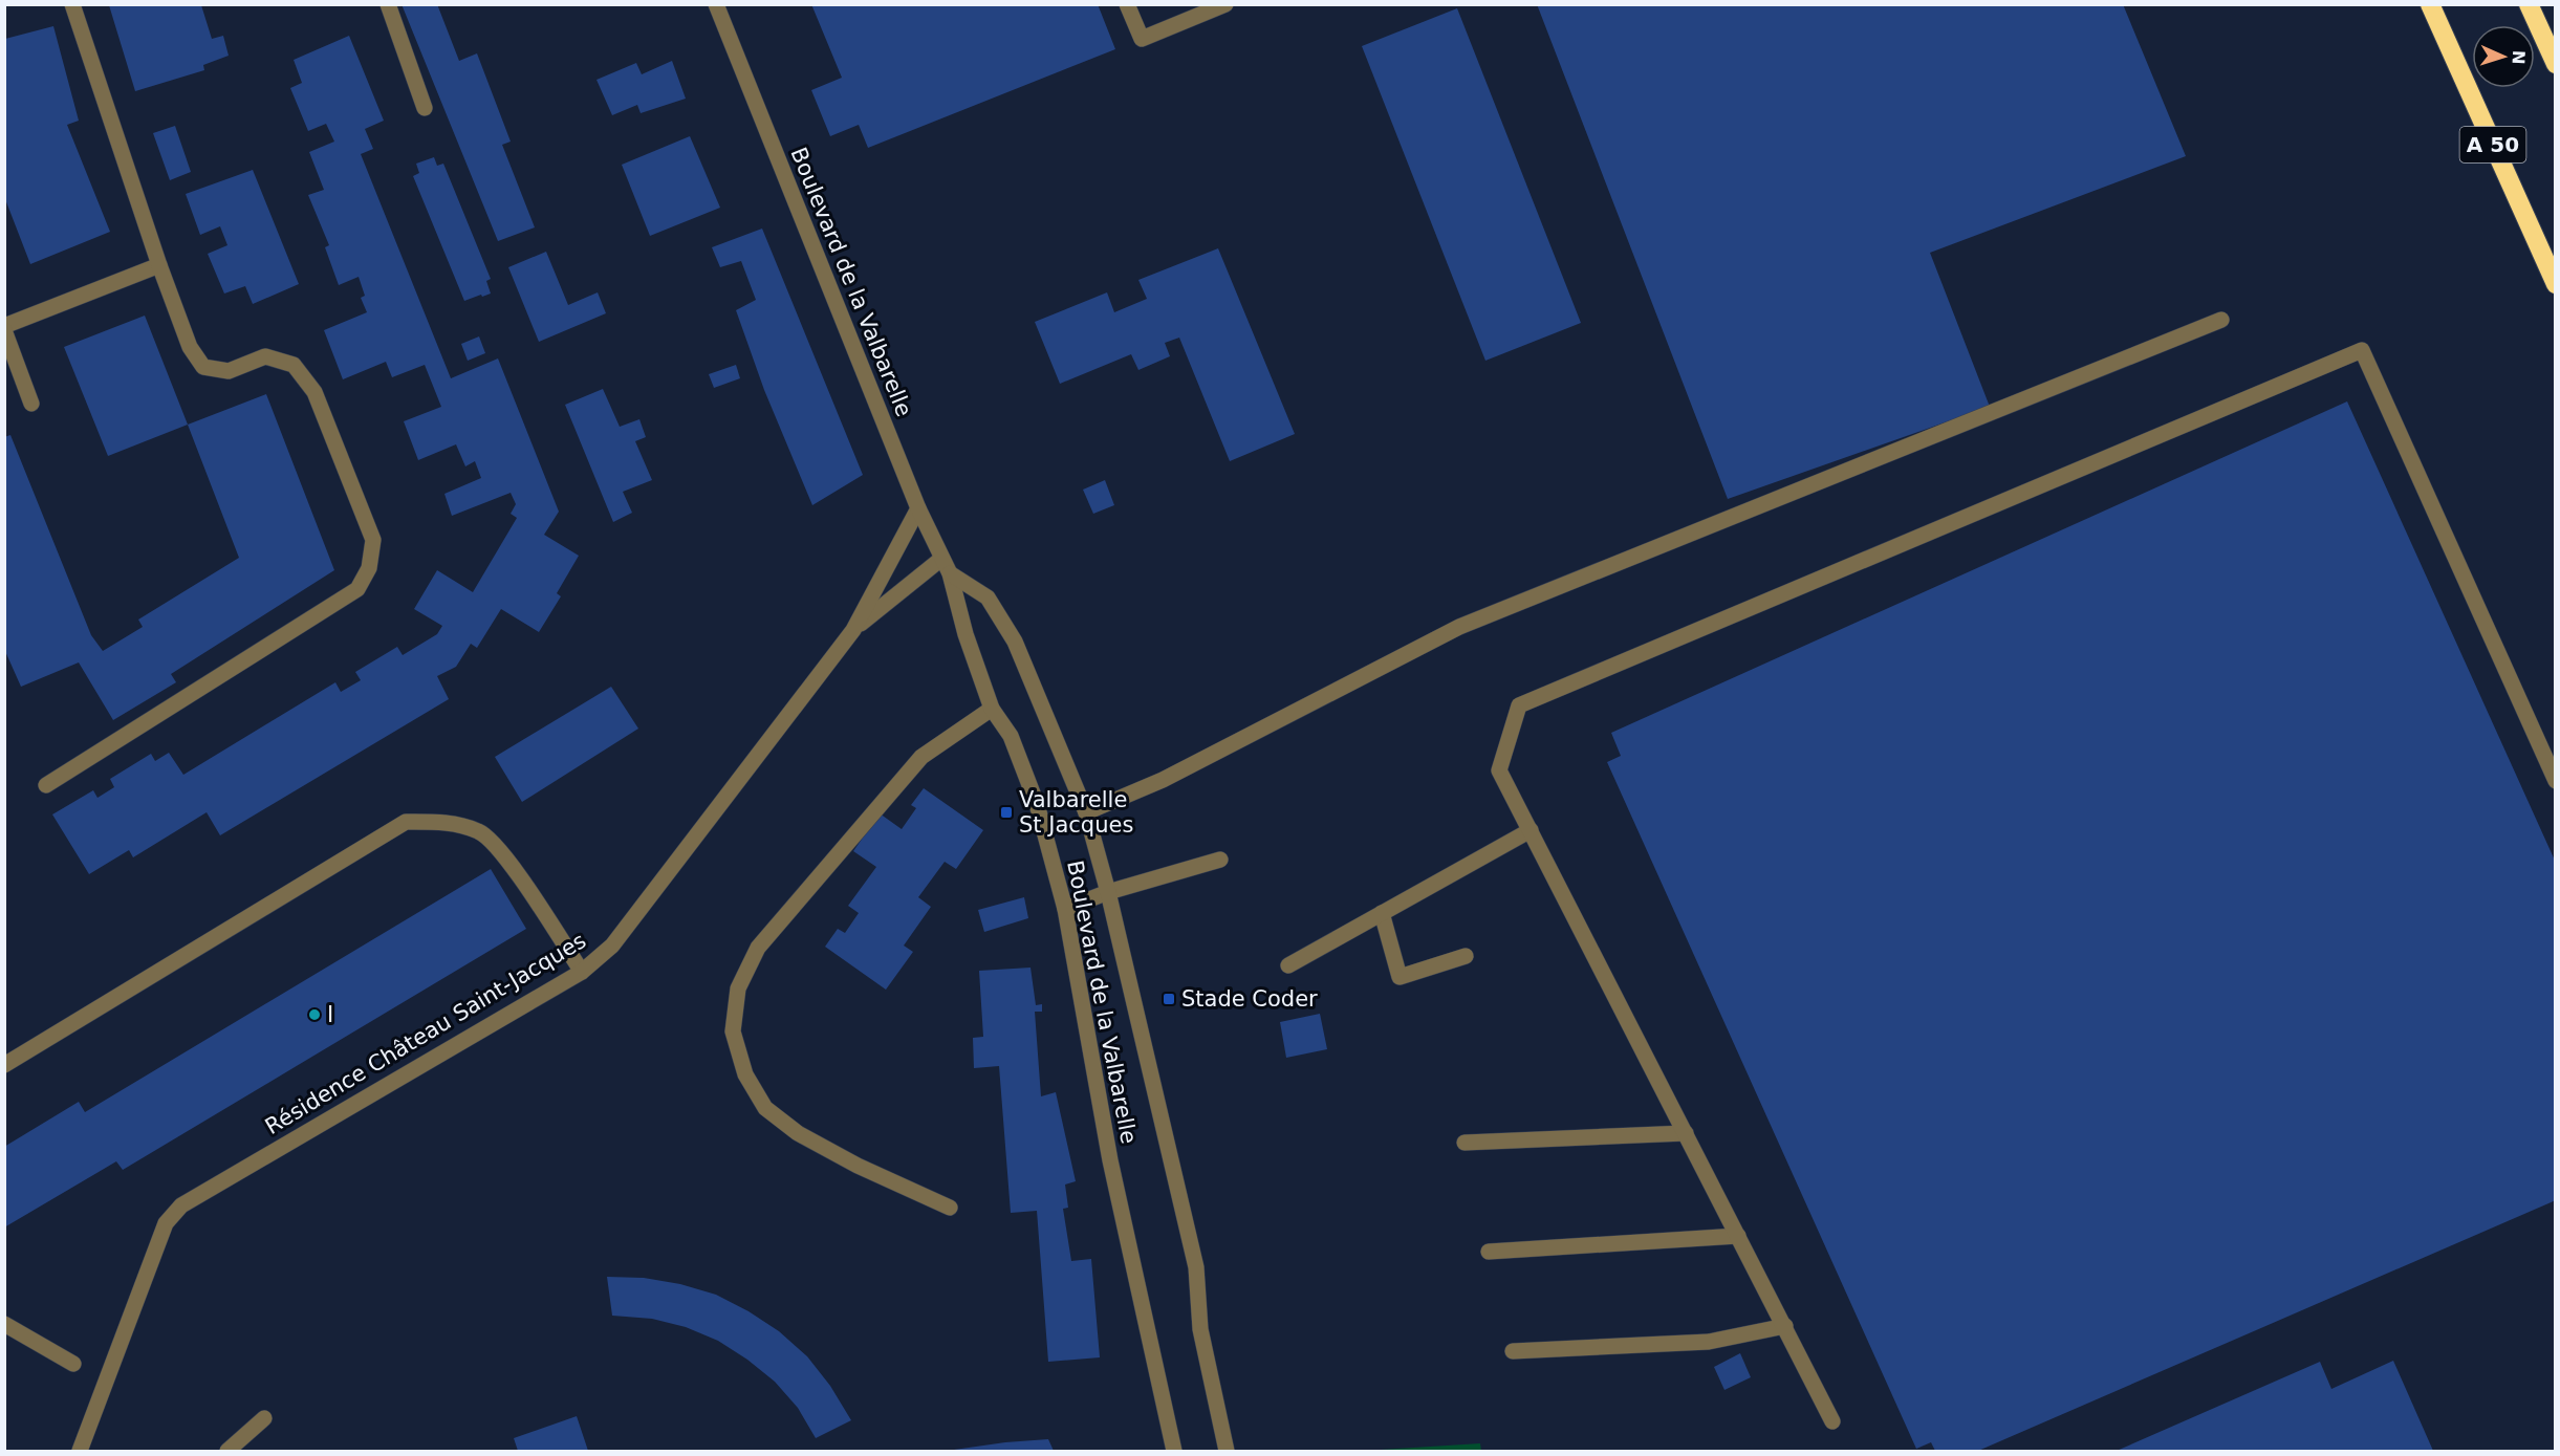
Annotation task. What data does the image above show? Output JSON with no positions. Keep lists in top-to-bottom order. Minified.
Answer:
{"streets":{"highway":["A 50"],"street":["Boulevard de la Valbarelle","Résidence Château Saint-Jacques"]},"crossings":[["Boulevard de la Valbarelle","Résidence Château Saint-Jacques"]],"places":{"transit":["Valbarelle St Jacques","Stade Coder"],"other":["I"]},"north":"right"}
